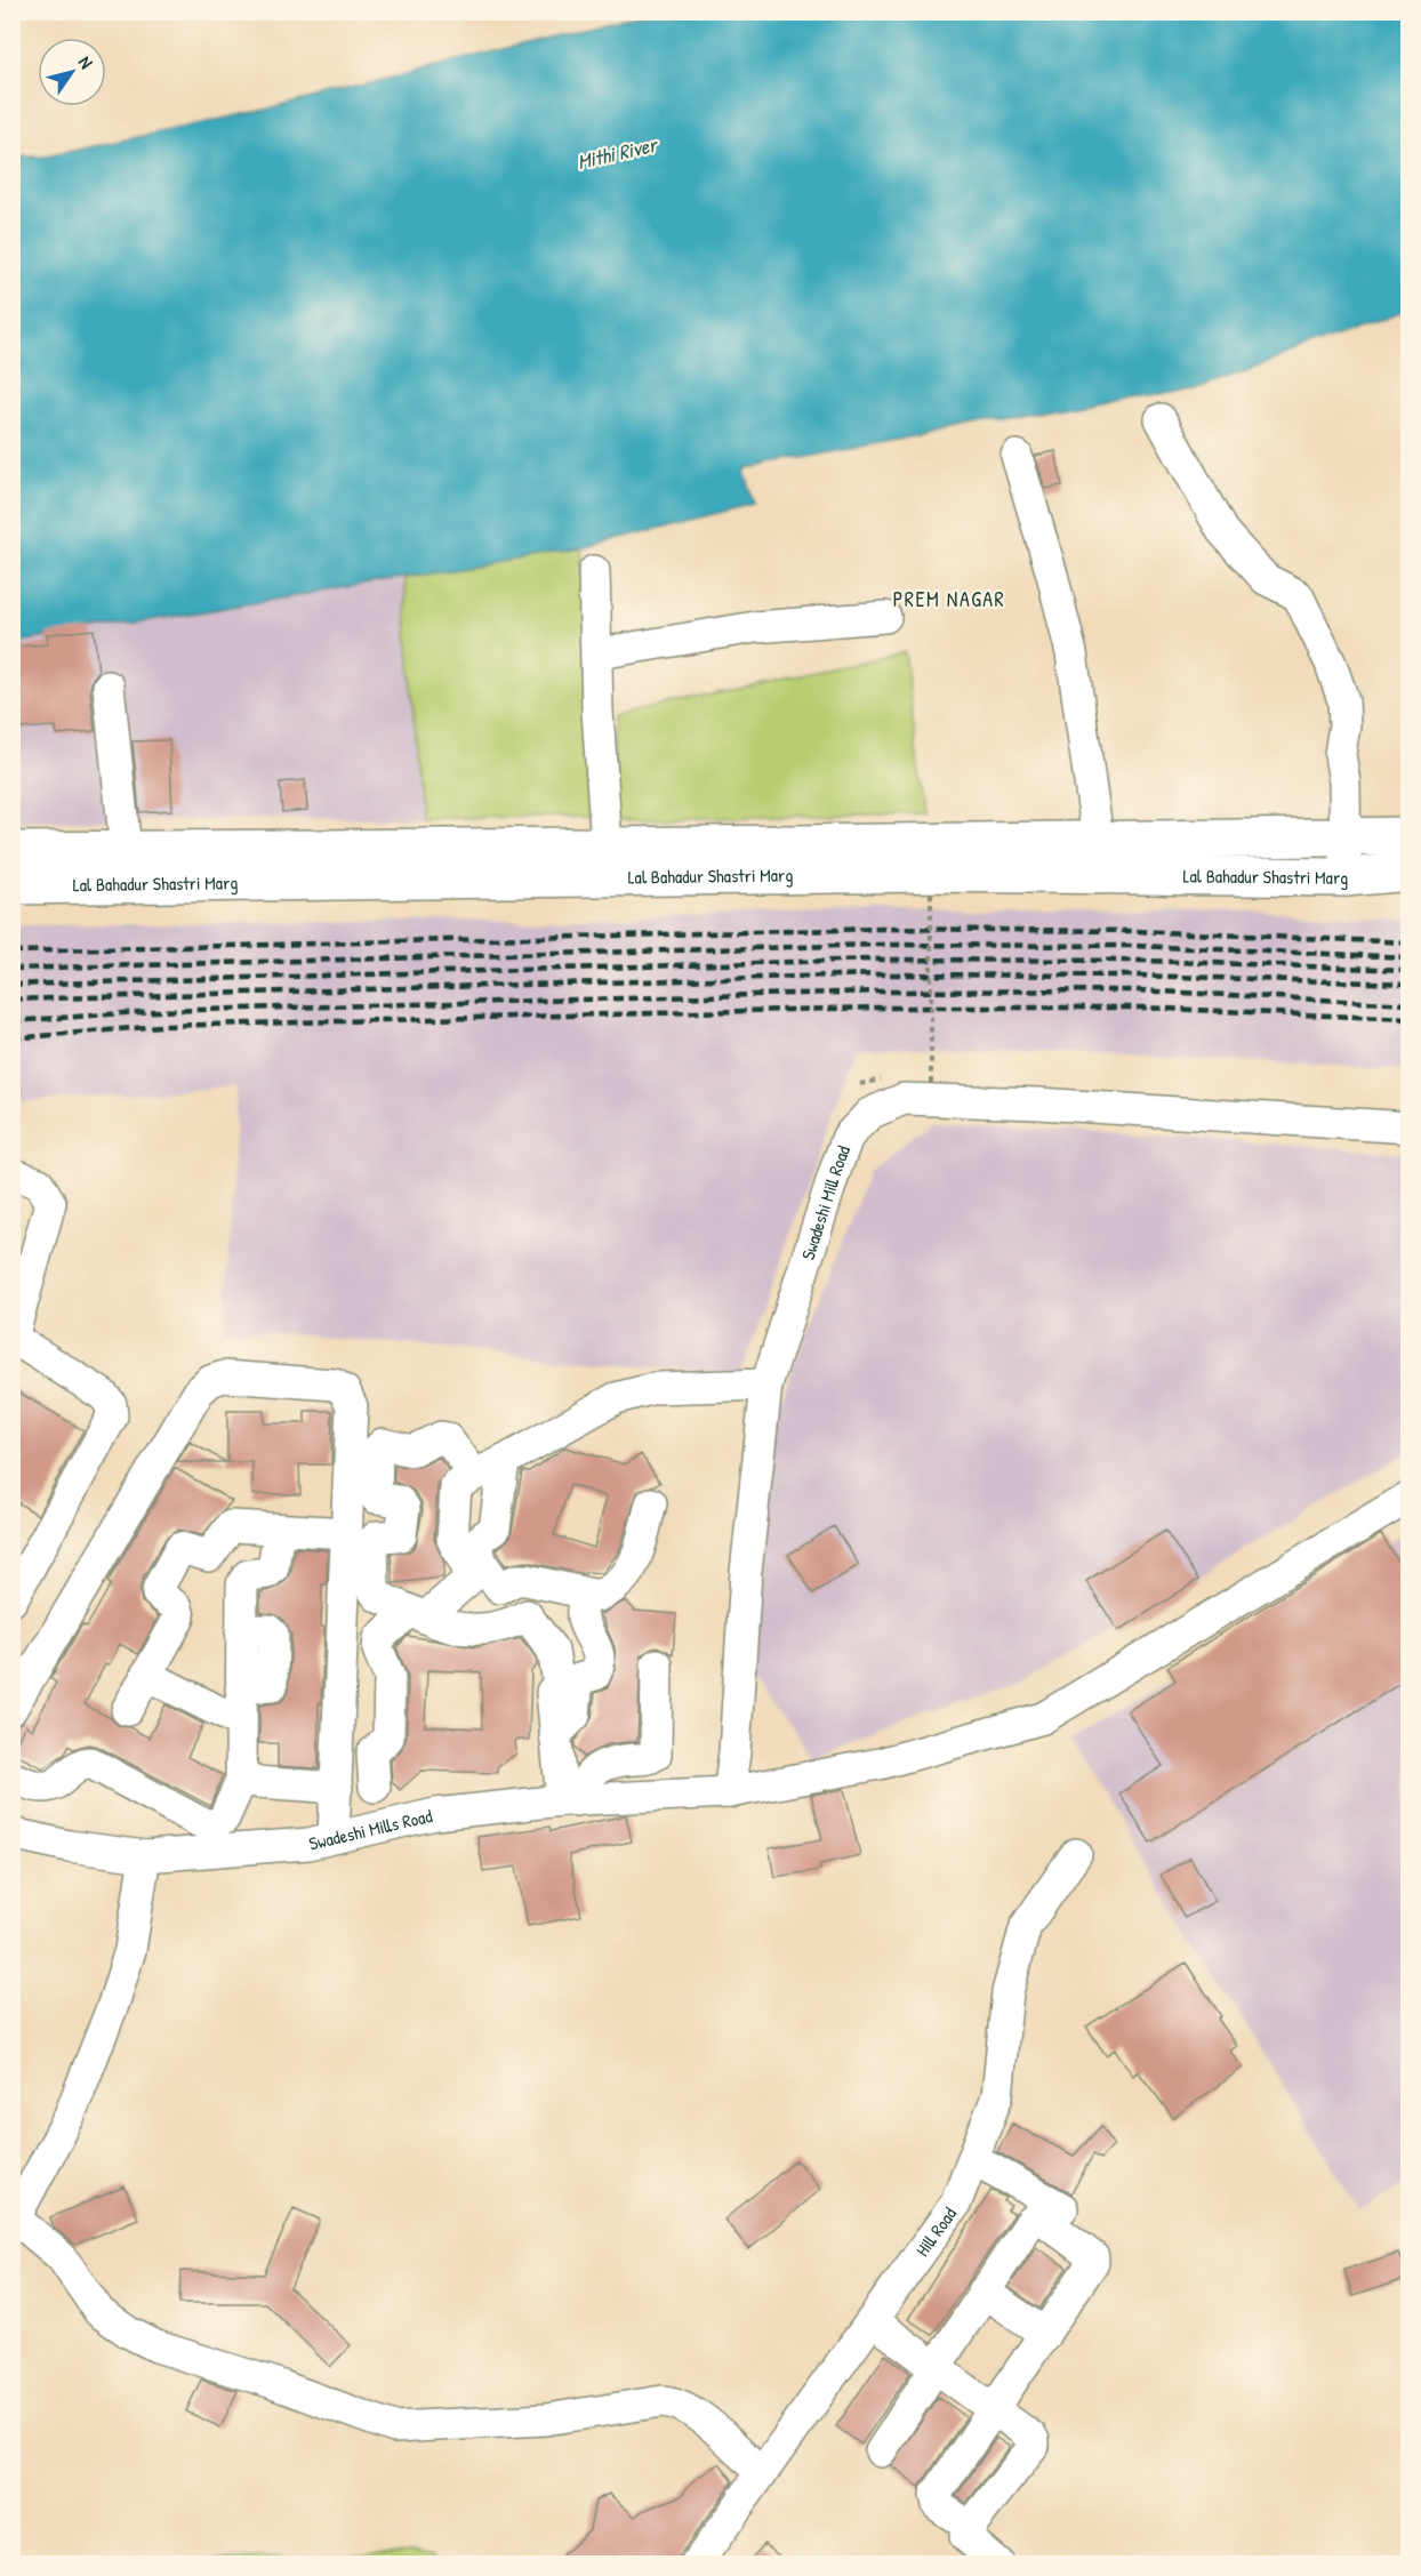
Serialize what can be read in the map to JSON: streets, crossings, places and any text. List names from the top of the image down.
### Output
{
  "streets": {
    "main road": ["Lal Bahadur Shastri Marg"],
    "street": ["Swadeshi Mill Road", "Swadeshi Mills Road", "Hill Road"]
  },
  "crossings": [
    ["Swadeshi Mill Road", "Swadeshi Mills Road"]
  ],
  "districts": ["PREM NAGAR"],
  "water": ["Mithi River"],
  "north": "top right"
}
